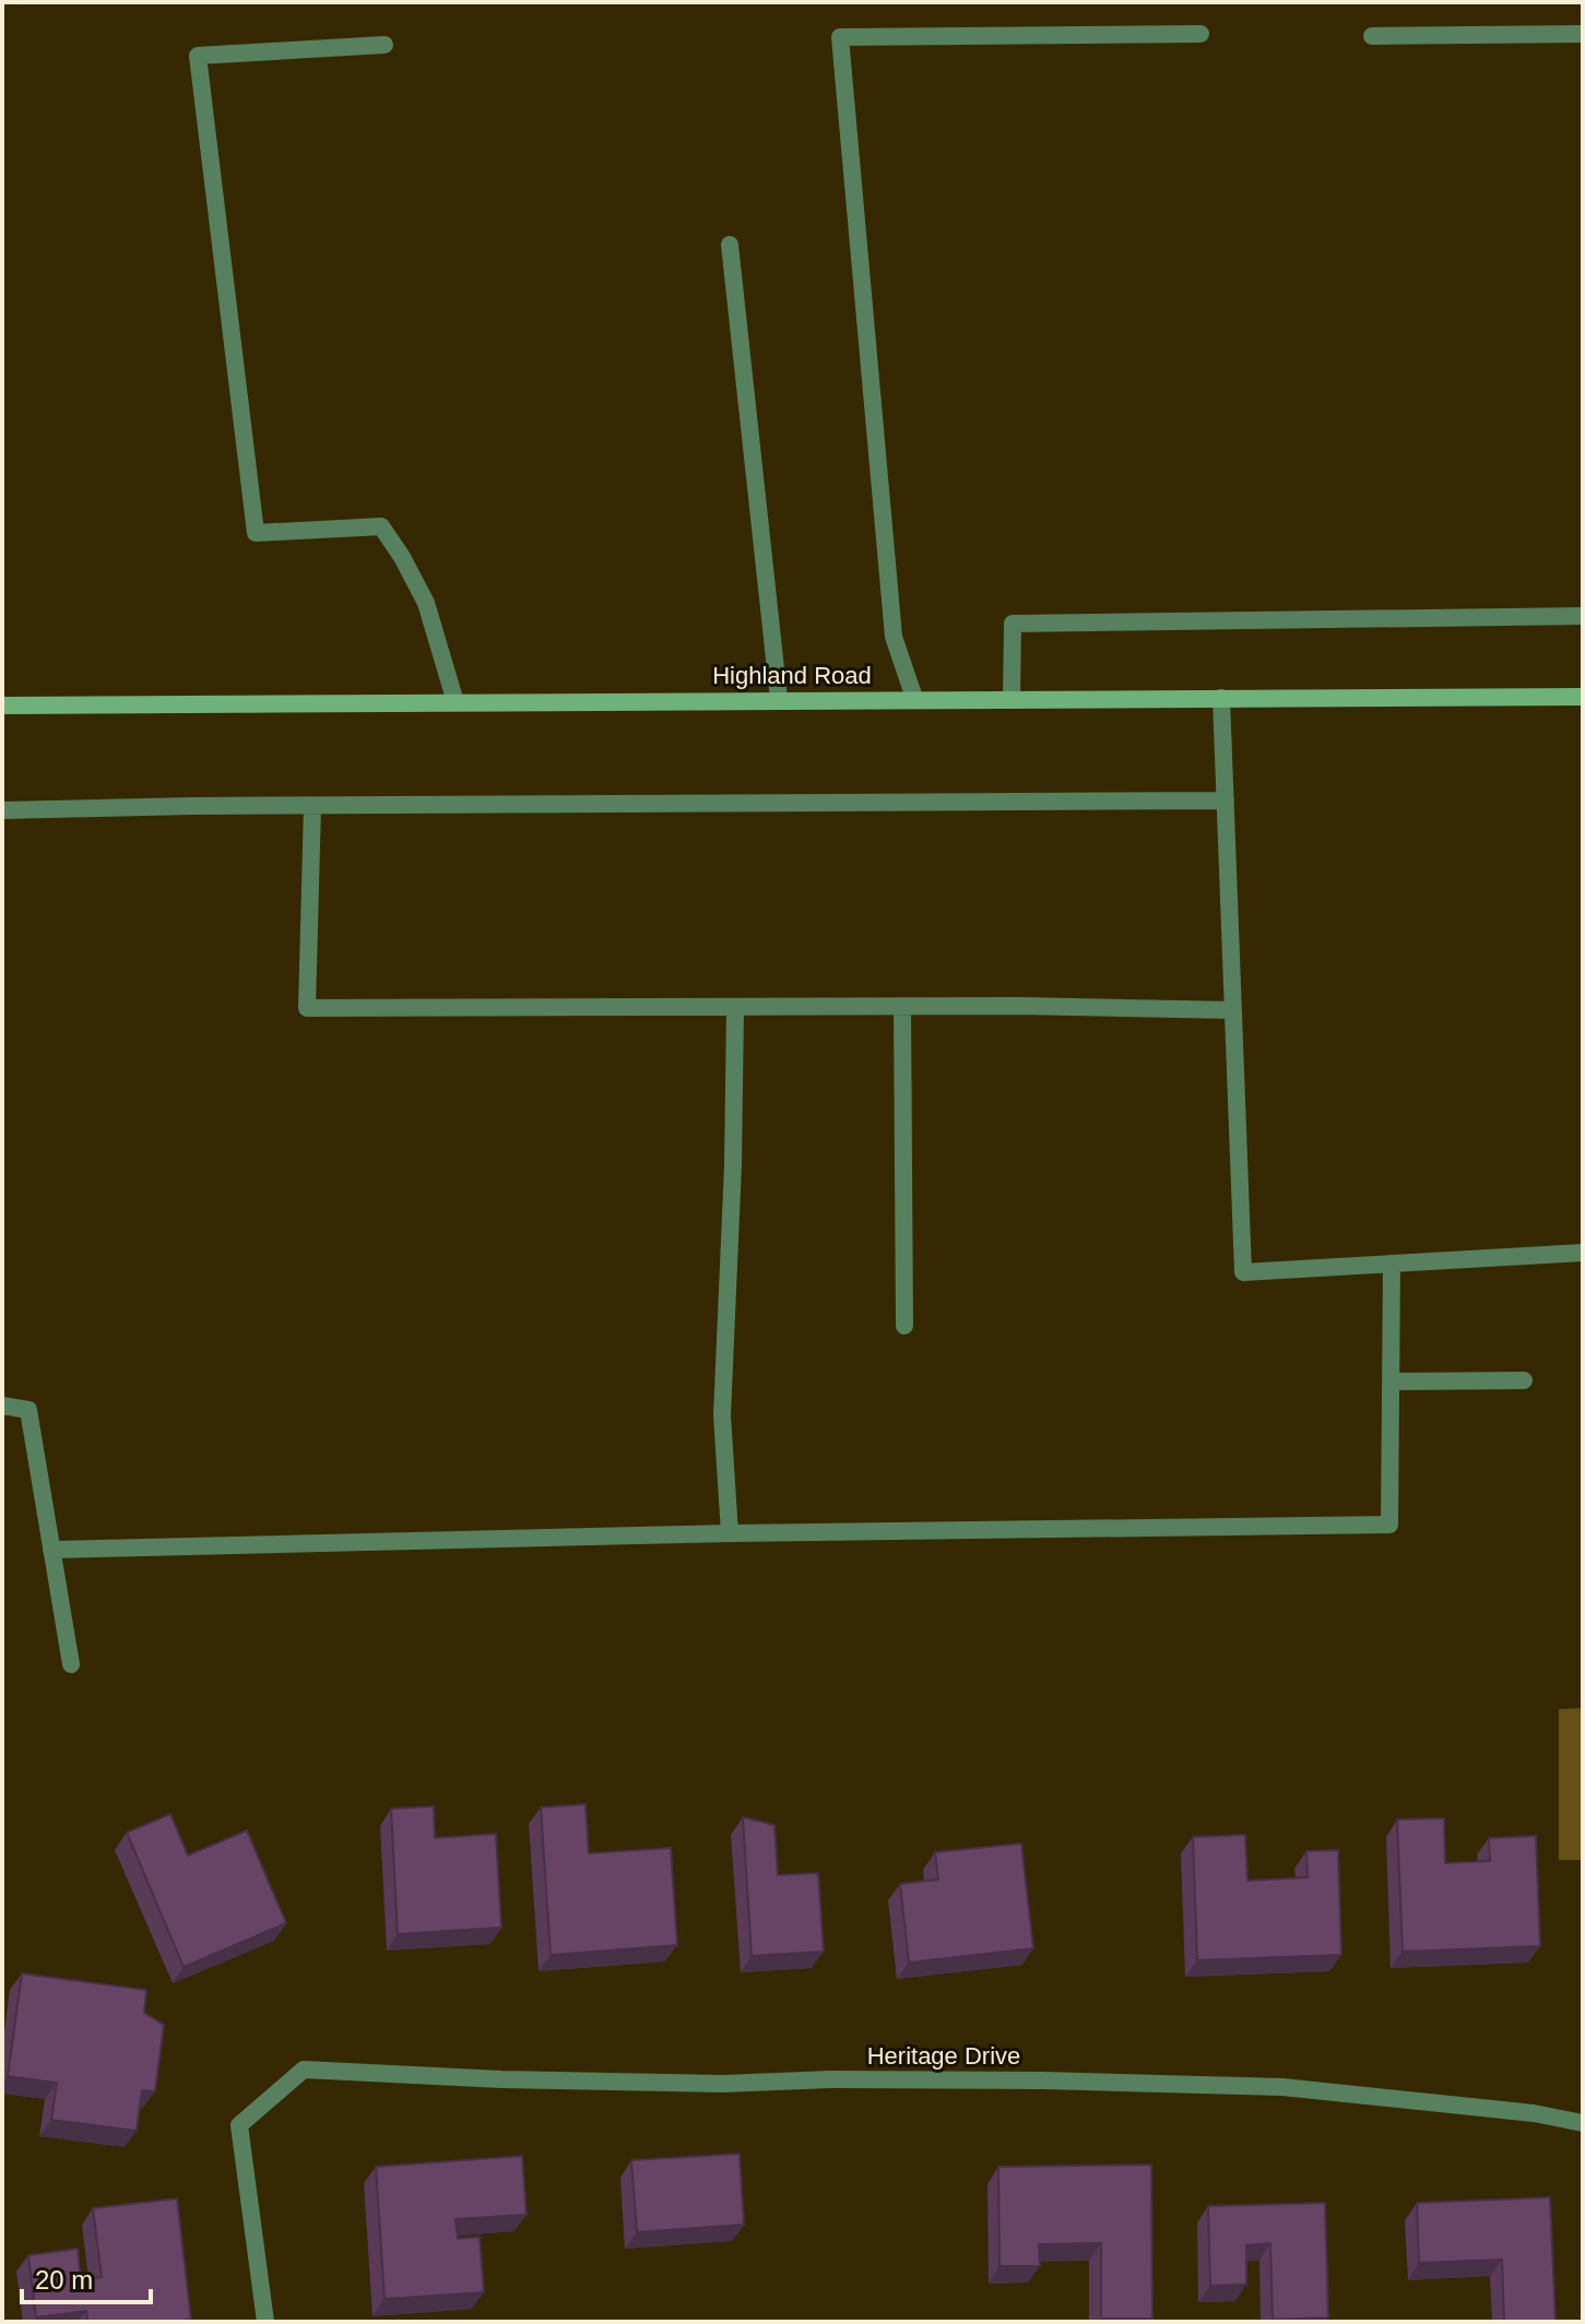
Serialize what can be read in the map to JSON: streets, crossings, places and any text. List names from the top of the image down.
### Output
{
  "streets": {
    "street": ["Highland Road", "Heritage Drive"]
  },
  "scale_bar": "20 m"
}
